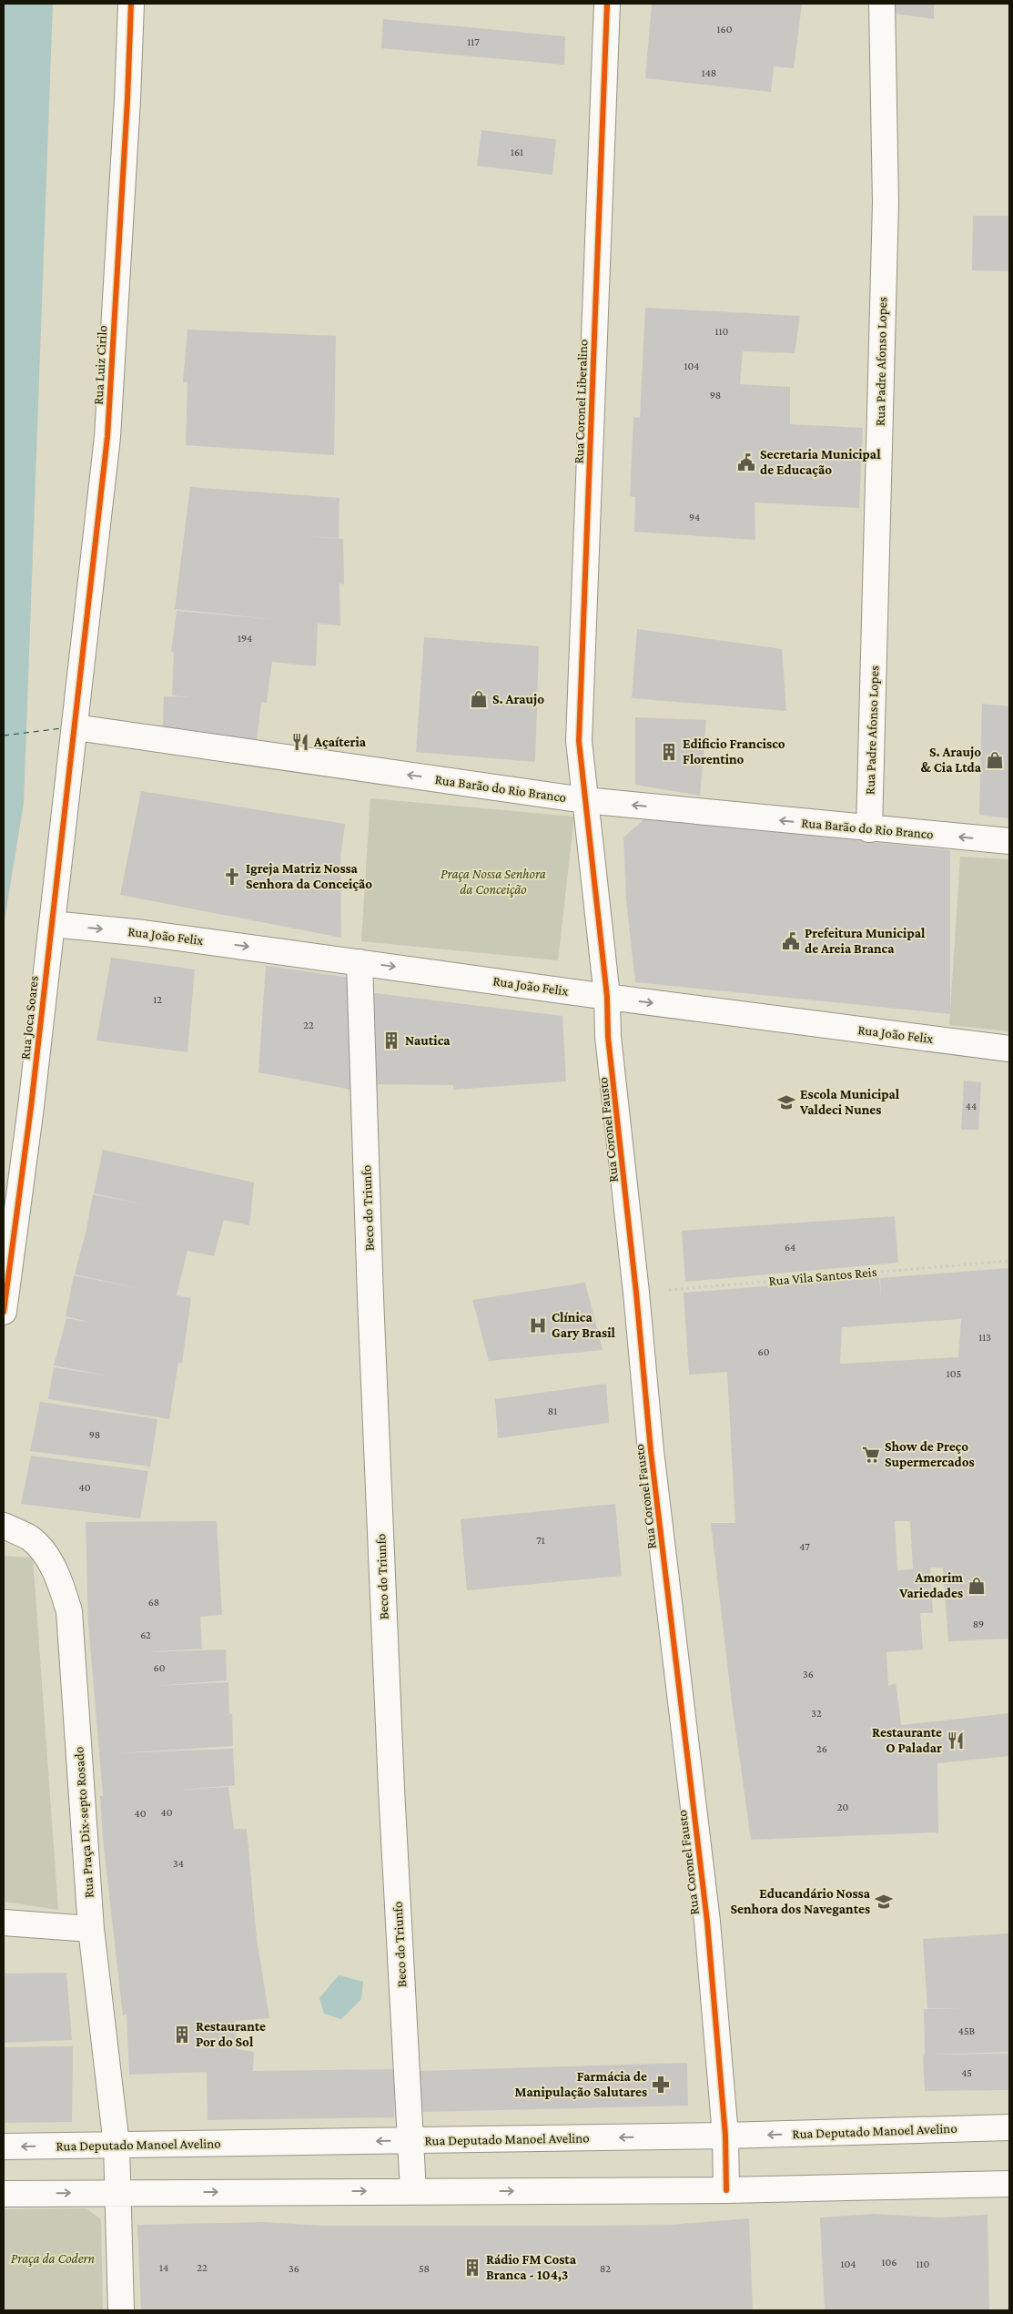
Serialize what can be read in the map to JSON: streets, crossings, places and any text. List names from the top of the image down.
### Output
{
  "streets": {
    "street": [
      "Rua Padre Afonso Lopes",
      "Rua Luiz Cirilo",
      "Rua Coronel Liberalino",
      "Rua Barão do Rio Branco",
      "Rua João Felix",
      "Rua Joca Soares",
      "Rua Coronel Fausto",
      "Beco do Triunfo",
      "Rua Praça Dix-septo Rosado",
      "Rua Deputado Manoel Avelino"
    ],
    "path": ["Rua Vila Santos Reis"]
  },
  "crossings": [
    ["Rua Padre Afonso Lopes", "Rua Barão do Rio Branco"],
    ["Rua Luiz Cirilo", "Rua Barão do Rio Branco"],
    ["Rua Luiz Cirilo", "Rua Joca Soares"],
    ["Rua Coronel Liberalino", "Rua Barão do Rio Branco"],
    ["Rua Coronel Liberalino", "Rua Coronel Fausto"],
    ["Rua Barão do Rio Branco", "Rua Joca Soares"],
    ["Rua Barão do Rio Branco", "Rua Coronel Fausto"],
    ["Rua João Felix", "Rua Joca Soares"],
    ["Rua João Felix", "Rua Coronel Fausto"],
    ["Rua João Felix", "Beco do Triunfo"],
    ["Rua Coronel Fausto", "Rua Vila Santos Reis"],
    ["Rua Coronel Fausto", "Rua Deputado Manoel Avelino"],
    ["Beco do Triunfo", "Rua Deputado Manoel Avelino"],
    ["Rua Praça Dix-septo Rosado", "Rua Deputado Manoel Avelino"]
  ],
  "one_way": ["Rua Barão do Rio Branco", "Rua João Felix"],
  "parks": ["Praça Nossa Senhora da Conceição", "Praça da Codern"],
  "places": {
    "public building": ["Secretaria Municipal de Educação", "Prefeitura Municipal de Areia Branca"],
    "shop": ["S. Araujo", "S. Araujo & Cia Ltda", "Amorim Variedades"],
    "restaurant": ["Açaíteria", "Restaurante O Paladar"],
    "building": [
      "Edificio Francisco Florentino",
      "Nautica",
      "Restaurante Por do Sol",
      "Rádio FM Costa Branca - 104,3"
    ],
    "church": ["Igreja Matriz Nossa Senhora da Conceição"],
    "school or university": ["Escola Municipal Valdeci Nunes", "Educandário Nossa Senhora dos Navegantes"],
    "hospital": ["Clínica Gary Brasil"],
    "supermarket": ["Show de Preço Supermercados"],
    "pharmacy": ["Farmácia de Manipulação Salutares"]
  },
  "house_numbers": [
    "160",
    "117",
    "148",
    "161",
    "110",
    "104",
    "98",
    "94",
    "194",
    "12",
    "22",
    "44",
    "64",
    "113",
    "60",
    "105",
    "81",
    "98",
    "40",
    "71",
    "47",
    "68",
    "89",
    "62",
    "60",
    "36",
    "32",
    "26",
    "20",
    "40",
    "40",
    "34",
    "45B",
    "45",
    "106",
    "104",
    "110",
    "14",
    "22",
    "36",
    "58",
    "82"
  ]
}
